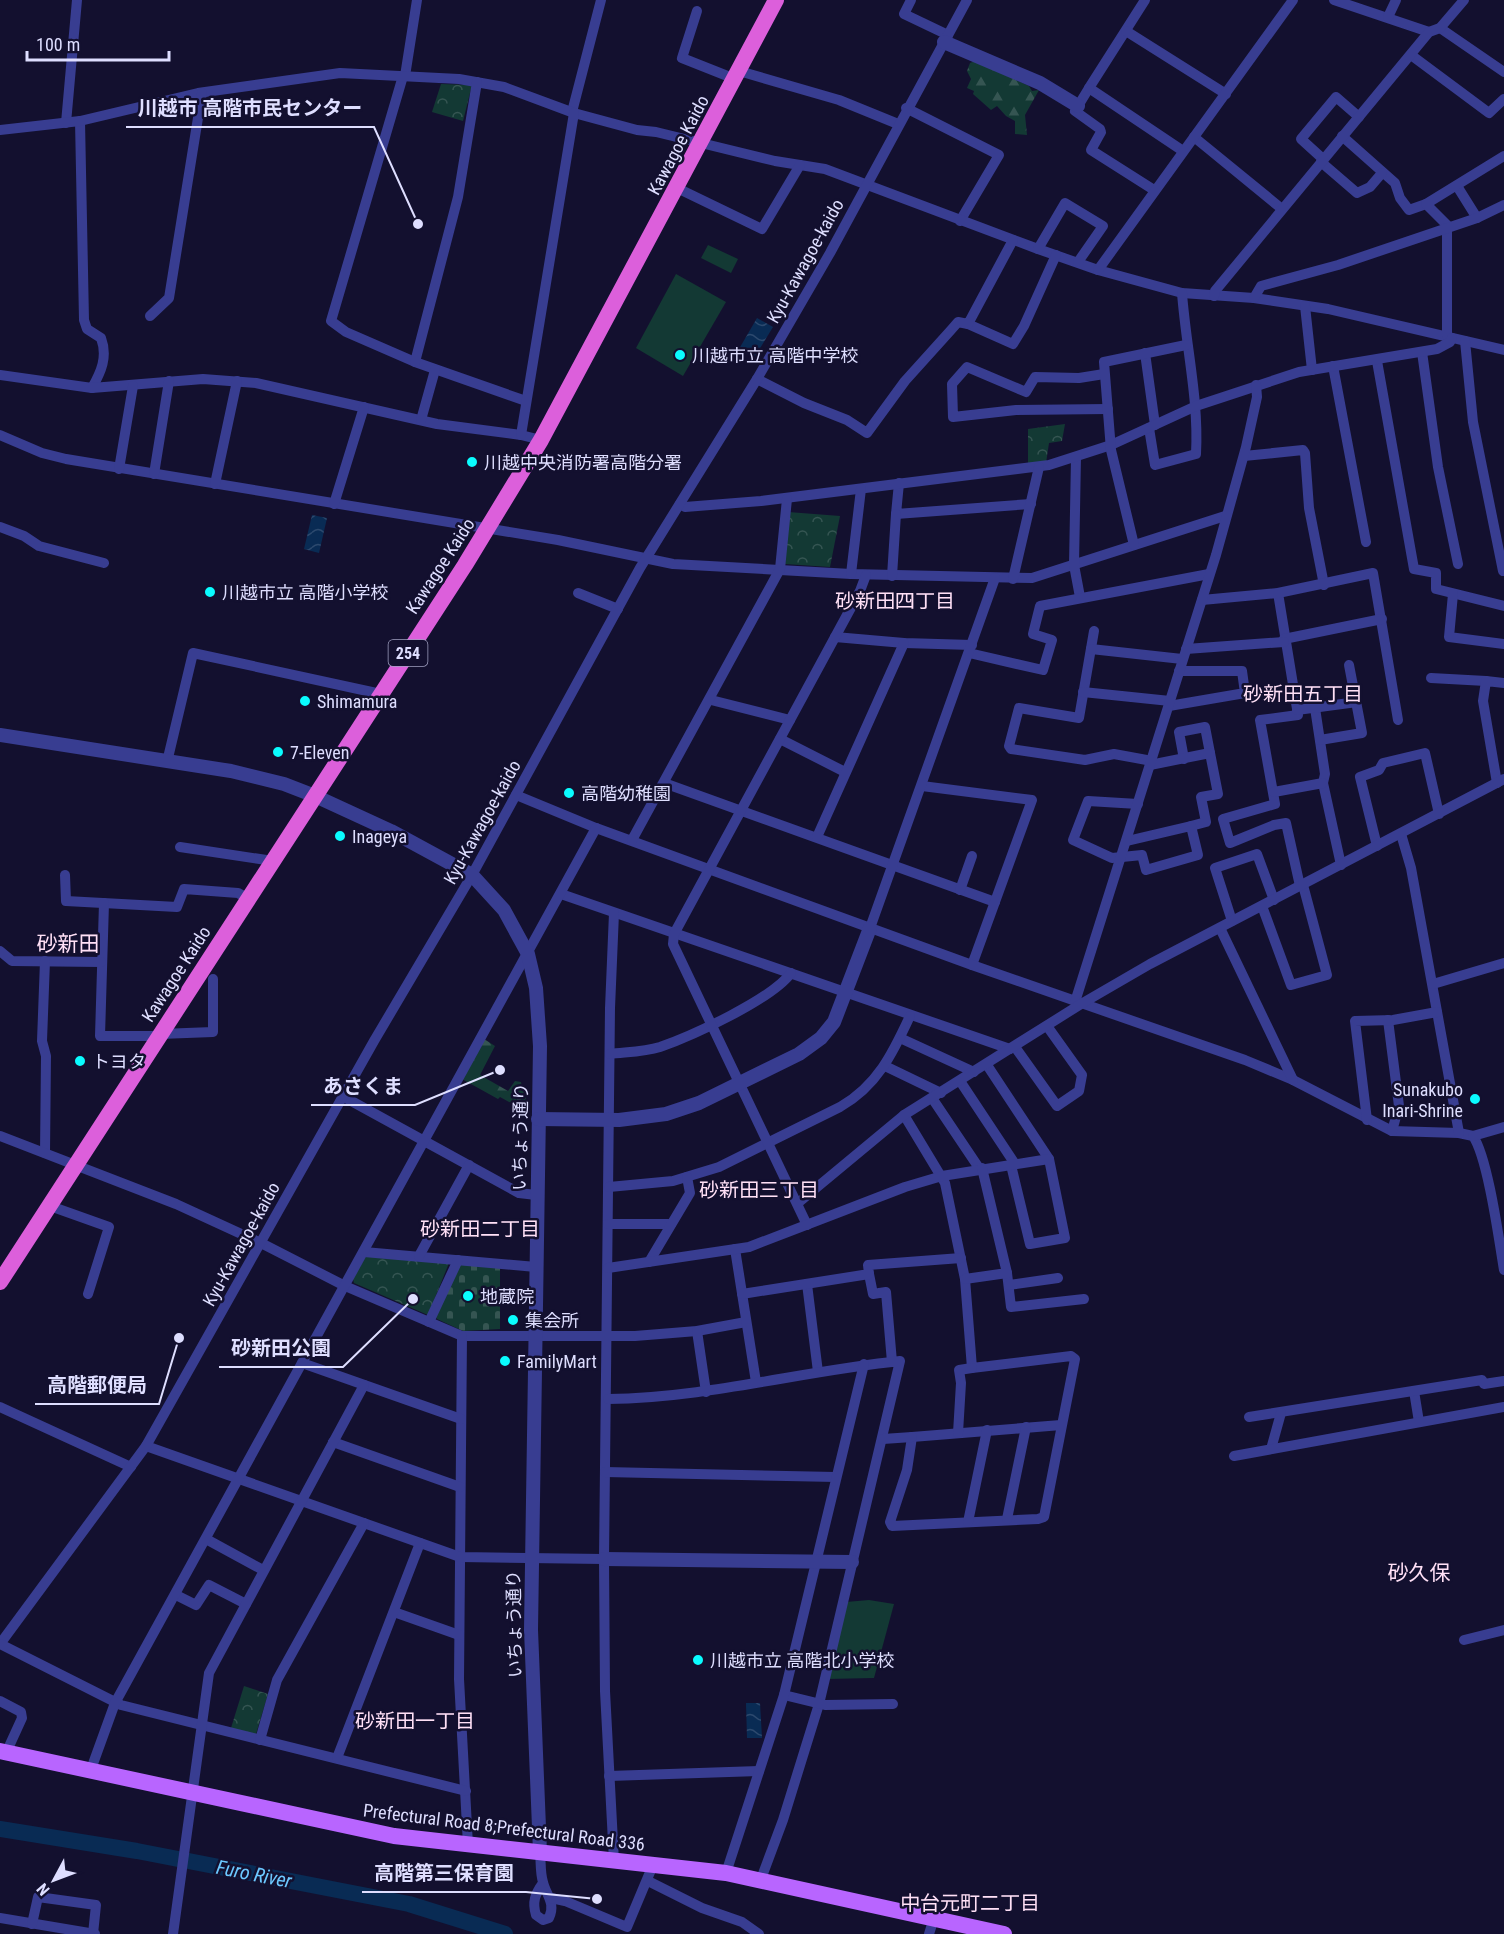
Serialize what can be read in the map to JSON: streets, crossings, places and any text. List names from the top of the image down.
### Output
{
  "streets": {
    "highway": ["Kawagoe Kaido", "254"],
    "main road": ["Prefectural Road 8;Prefectural Road 336"],
    "street": ["Kyu-Kawagoe-kaido", "いちょう通り"]
  },
  "crossings": [
    ["Kawagoe Kaido", "いちょう通り"],
    ["Kyu-Kawagoe-kaido", "いちょう通り"],
    ["いちょう通り", "Prefectural Road 8;Prefectural Road 336"]
  ],
  "districts": [
    "砂新田四丁目",
    "砂新田五丁目",
    "砂新田",
    "砂新田三丁目",
    "砂新田二丁目",
    "砂久保",
    "砂新田一丁目",
    "中台元町二丁目"
  ],
  "water": ["Furo River"],
  "places": [
    "川越市 高階市民センター",
    "川越市立 高階中学校",
    "川越中央消防署高階分署",
    "川越市立 高階小学校",
    "Shimamura",
    "7-Eleven",
    "高階幼稚園",
    "Inageya",
    "トヨタ",
    "あさくま",
    "Sunakubo Inari-Shrine",
    "地蔵院",
    "砂新田公園",
    "集会所",
    "高階郵便局",
    "FamilyMart",
    "川越市立 高階北小学校",
    "高階第三保育園"
  ],
  "scale_bar": "100 m",
  "north": "bottom left"
}
